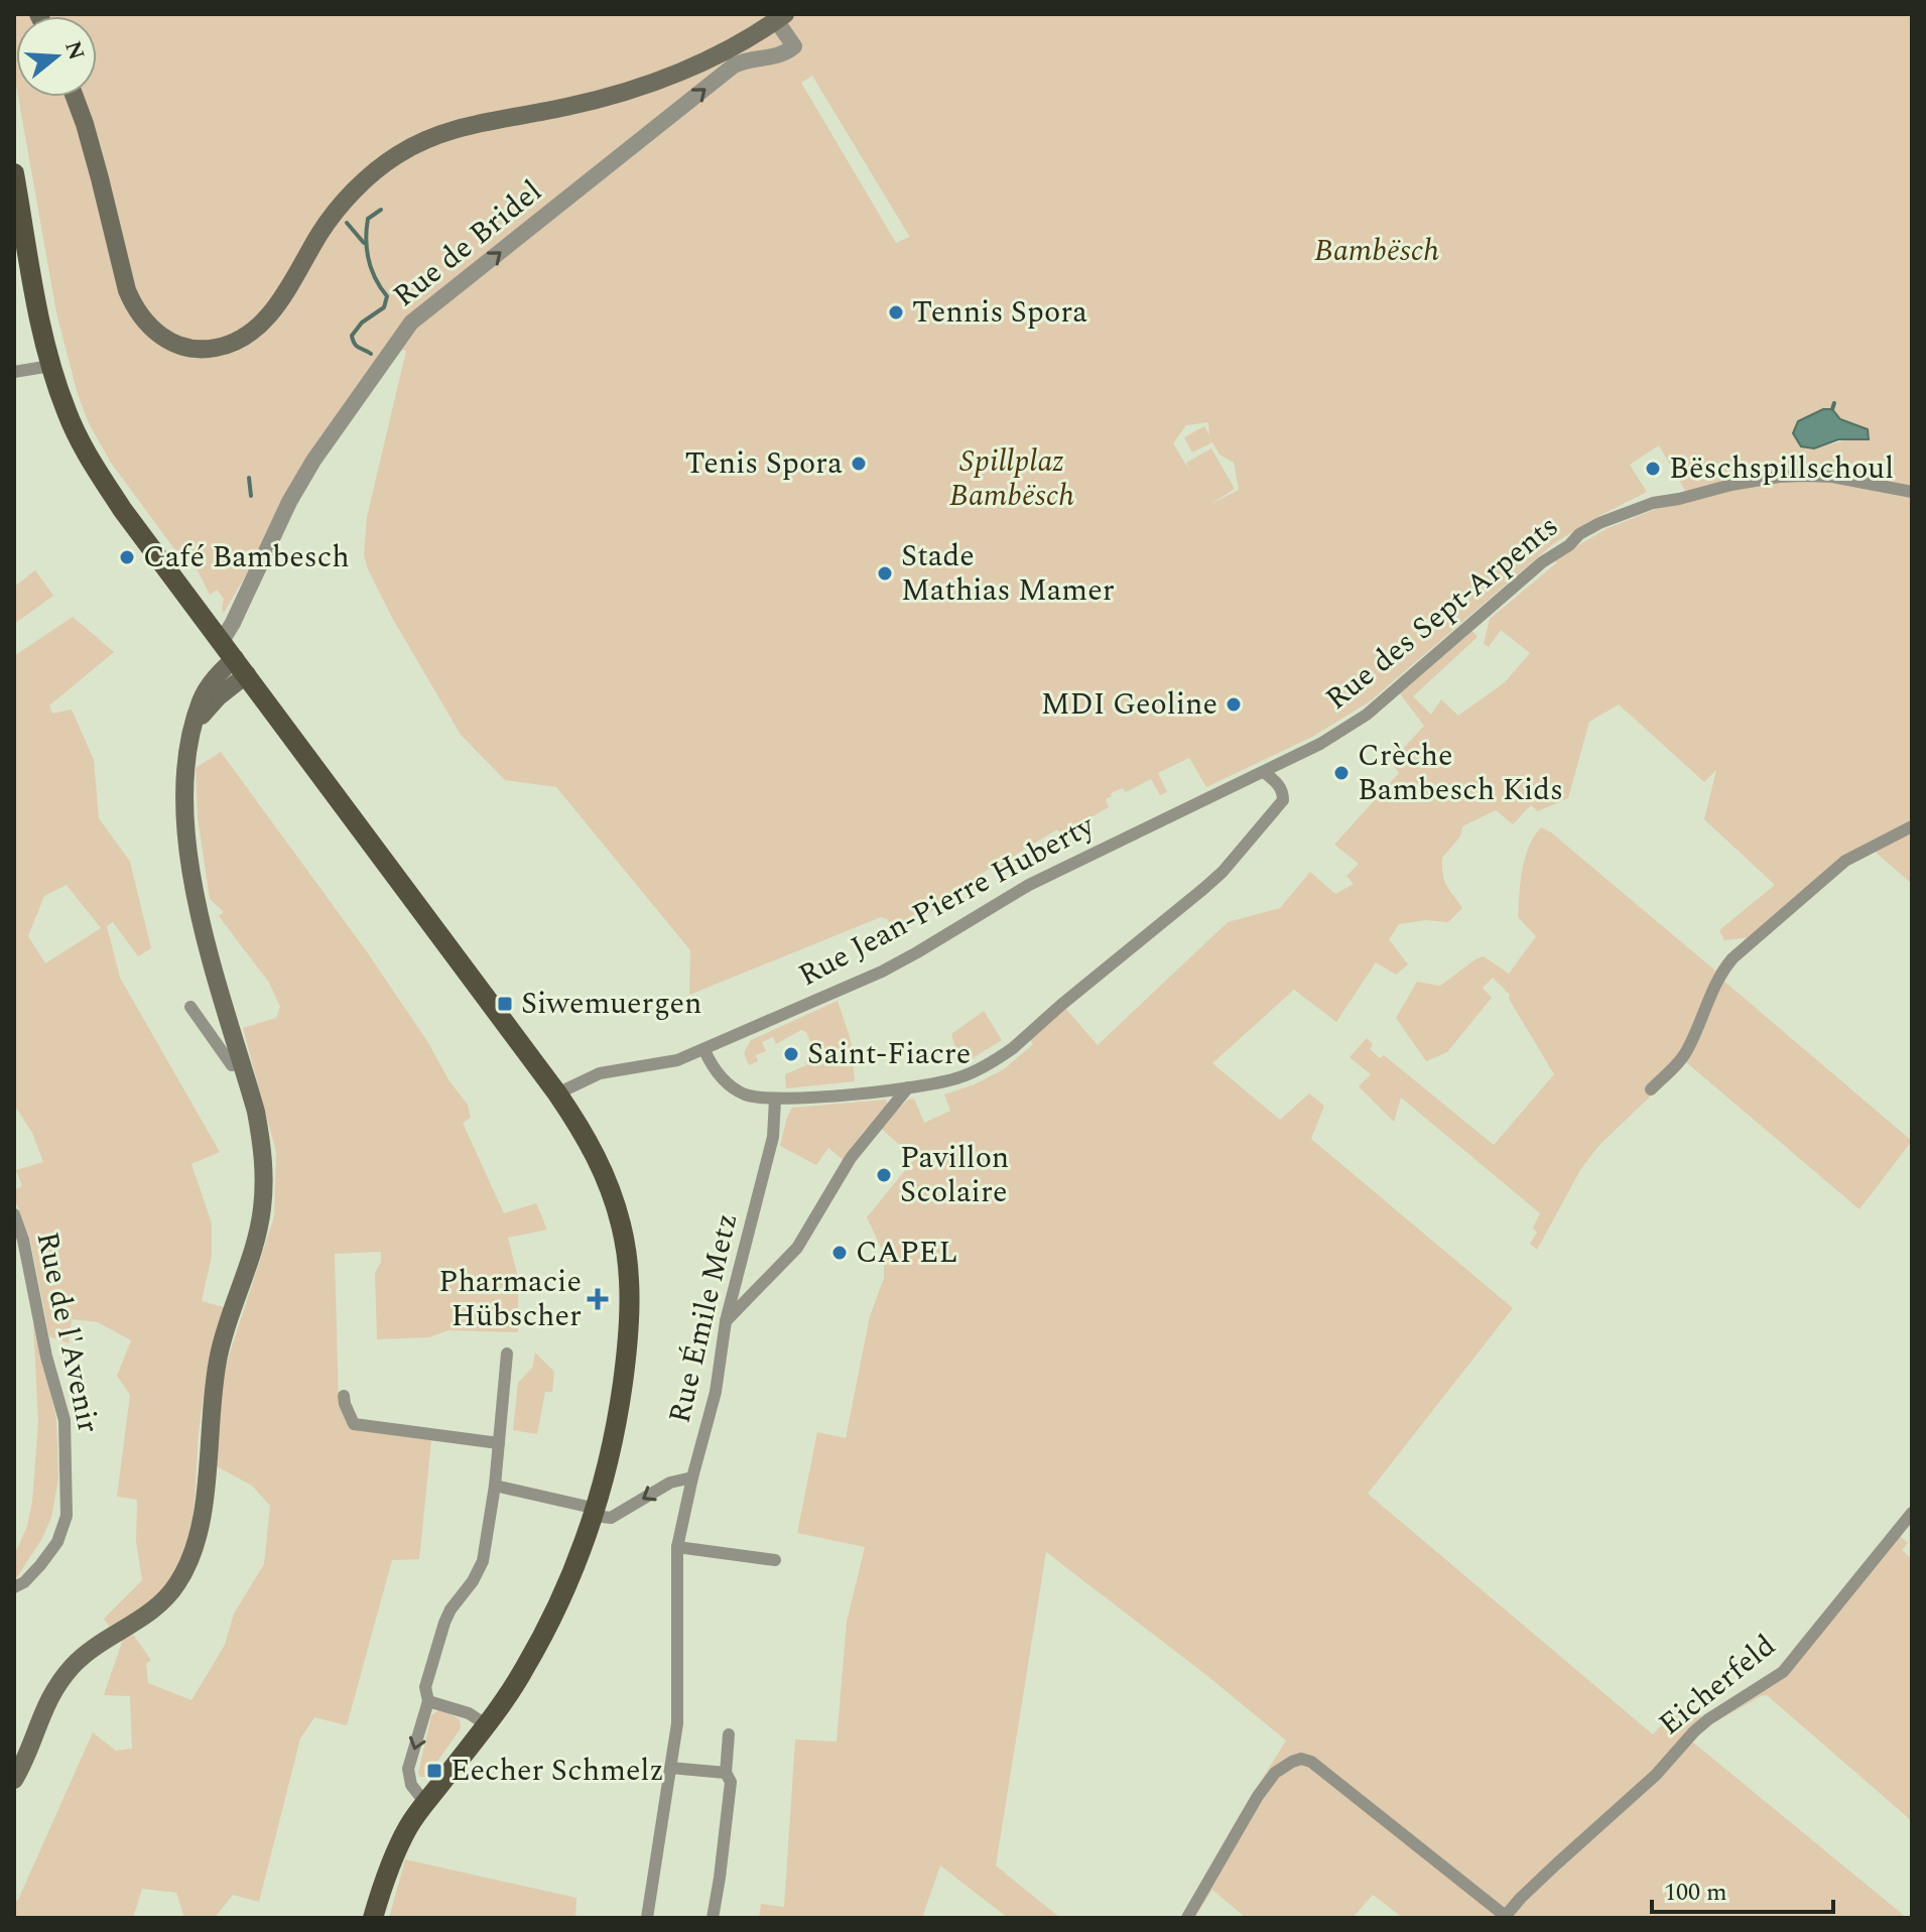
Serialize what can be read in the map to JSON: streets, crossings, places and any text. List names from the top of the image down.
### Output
{
  "streets": {
    "street": [
      "Rue de Bridel",
      "Rue des Sept-Arpents",
      "Rue Jean-Pierre Huberty",
      "Rue Émile Metz",
      "Rue de l'Avenir",
      "Eicherfeld"
    ]
  },
  "crossings": [
    ["Rue des Sept-Arpents", "Rue Jean-Pierre Huberty"]
  ],
  "one_way": ["Rue de Bridel"],
  "parks": ["Bambësch", "Spillplaz Bambësch"],
  "places": {
    "other": [
      "Tennis Spora",
      "Tenis Spora",
      "Bëschspillschoul",
      "Café Bambesch",
      "Stade Mathias Mamer",
      "MDI Geoline",
      "Crèche Bambesch Kids",
      "Saint-Fiacre",
      "Pavillon Scolaire",
      "CAPEL"
    ],
    "transit": ["Siwemuergen", "Eecher Schmelz"],
    "health": ["Pharmacie Hübscher"]
  },
  "scale_bar": "100 m",
  "north": "right"
}
